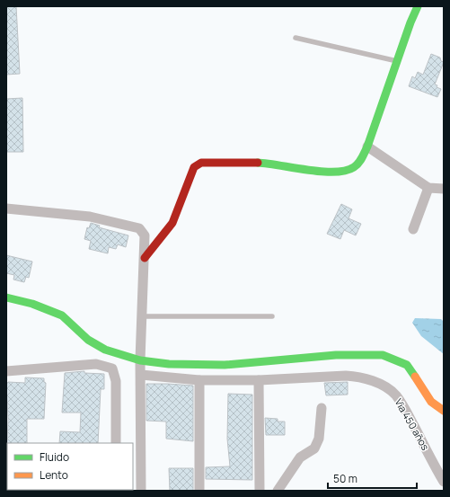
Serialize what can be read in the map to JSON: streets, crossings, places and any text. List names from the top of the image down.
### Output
{
  "streets": {
    "street": ["Via 450 años"]
  },
  "legend": ["Fluido", "Lento"],
  "scale_bar": "50 m"
}
